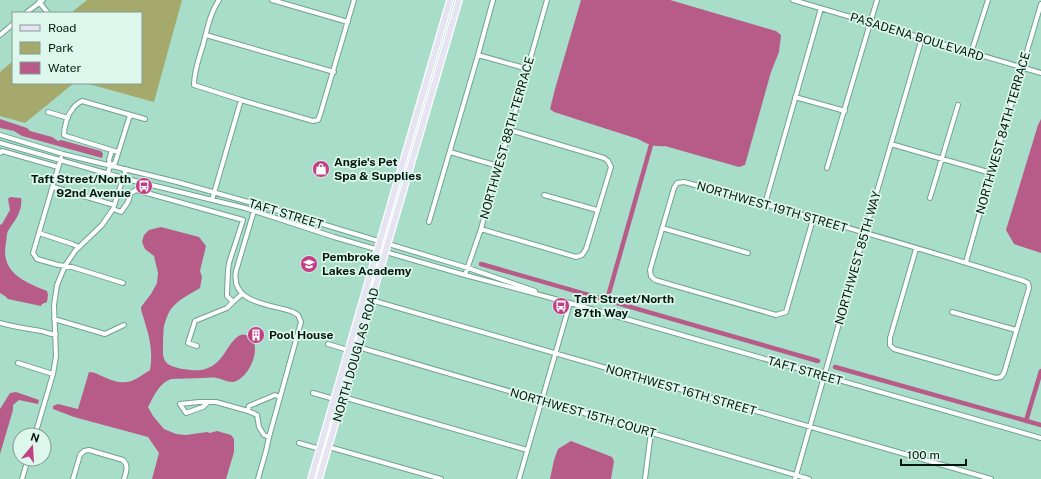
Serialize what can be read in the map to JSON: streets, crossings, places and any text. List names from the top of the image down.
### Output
{
  "streets": {
    "main road": ["NORTH DOUGLAS ROAD"],
    "street": [
      "PASADENA BOULEVARD",
      "NORTHWEST 84TH TERRACE",
      "NORTHWEST 88TH TERRACE",
      "NORTHWEST 19TH STREET",
      "TAFT STREET",
      "NORTHWEST 85TH WAY",
      "NORTHWEST 16TH STREET",
      "NORTHWEST 15TH COURT"
    ]
  },
  "crossings": [
    ["PASADENA BOULEVARD", "NORTHWEST 84TH TERRACE"],
    ["PASADENA BOULEVARD", "NORTHWEST 85TH WAY"],
    ["NORTHWEST 84TH TERRACE", "NORTHWEST 19TH STREET"],
    ["NORTHWEST 88TH TERRACE", "TAFT STREET"],
    ["NORTHWEST 19TH STREET", "NORTHWEST 85TH WAY"],
    ["TAFT STREET", "NORTHWEST 85TH WAY"],
    ["TAFT STREET", "NORTH DOUGLAS ROAD"],
    ["NORTHWEST 85TH WAY", "NORTHWEST 16TH STREET"],
    ["NORTHWEST 85TH WAY", "NORTHWEST 15TH COURT"],
    ["NORTH DOUGLAS ROAD", "NORTHWEST 16TH STREET"],
    ["NORTH DOUGLAS ROAD", "NORTHWEST 15TH COURT"]
  ],
  "places": {
    "shop": ["Angie's Pet Spa & Supplies"],
    "bus stop": ["Taft Street/North 92nd Avenue", "Taft Street/North 87th Way"],
    "school or university": ["Pembroke Lakes Academy"],
    "building": ["Pool House"]
  },
  "legend": ["Road", "Park", "Water"],
  "scale_bar": "100 m",
  "north": "top"
}
